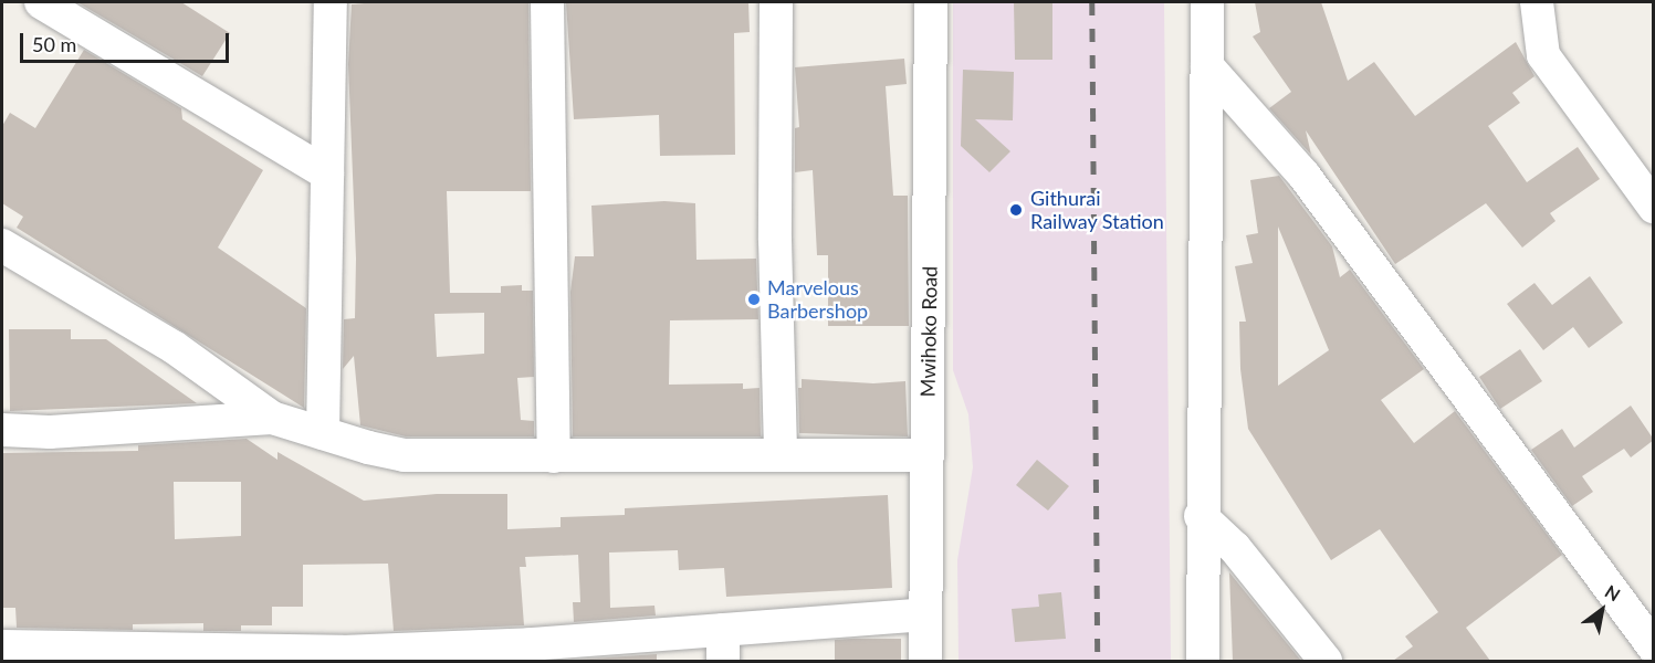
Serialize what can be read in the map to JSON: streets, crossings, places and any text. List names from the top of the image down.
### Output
{
  "streets": {
    "street": ["Mwihoko Road"]
  },
  "places": ["Githurai Railway Station", "Marvelous Barbershop"],
  "scale_bar": "50 m",
  "north": "top right"
}
